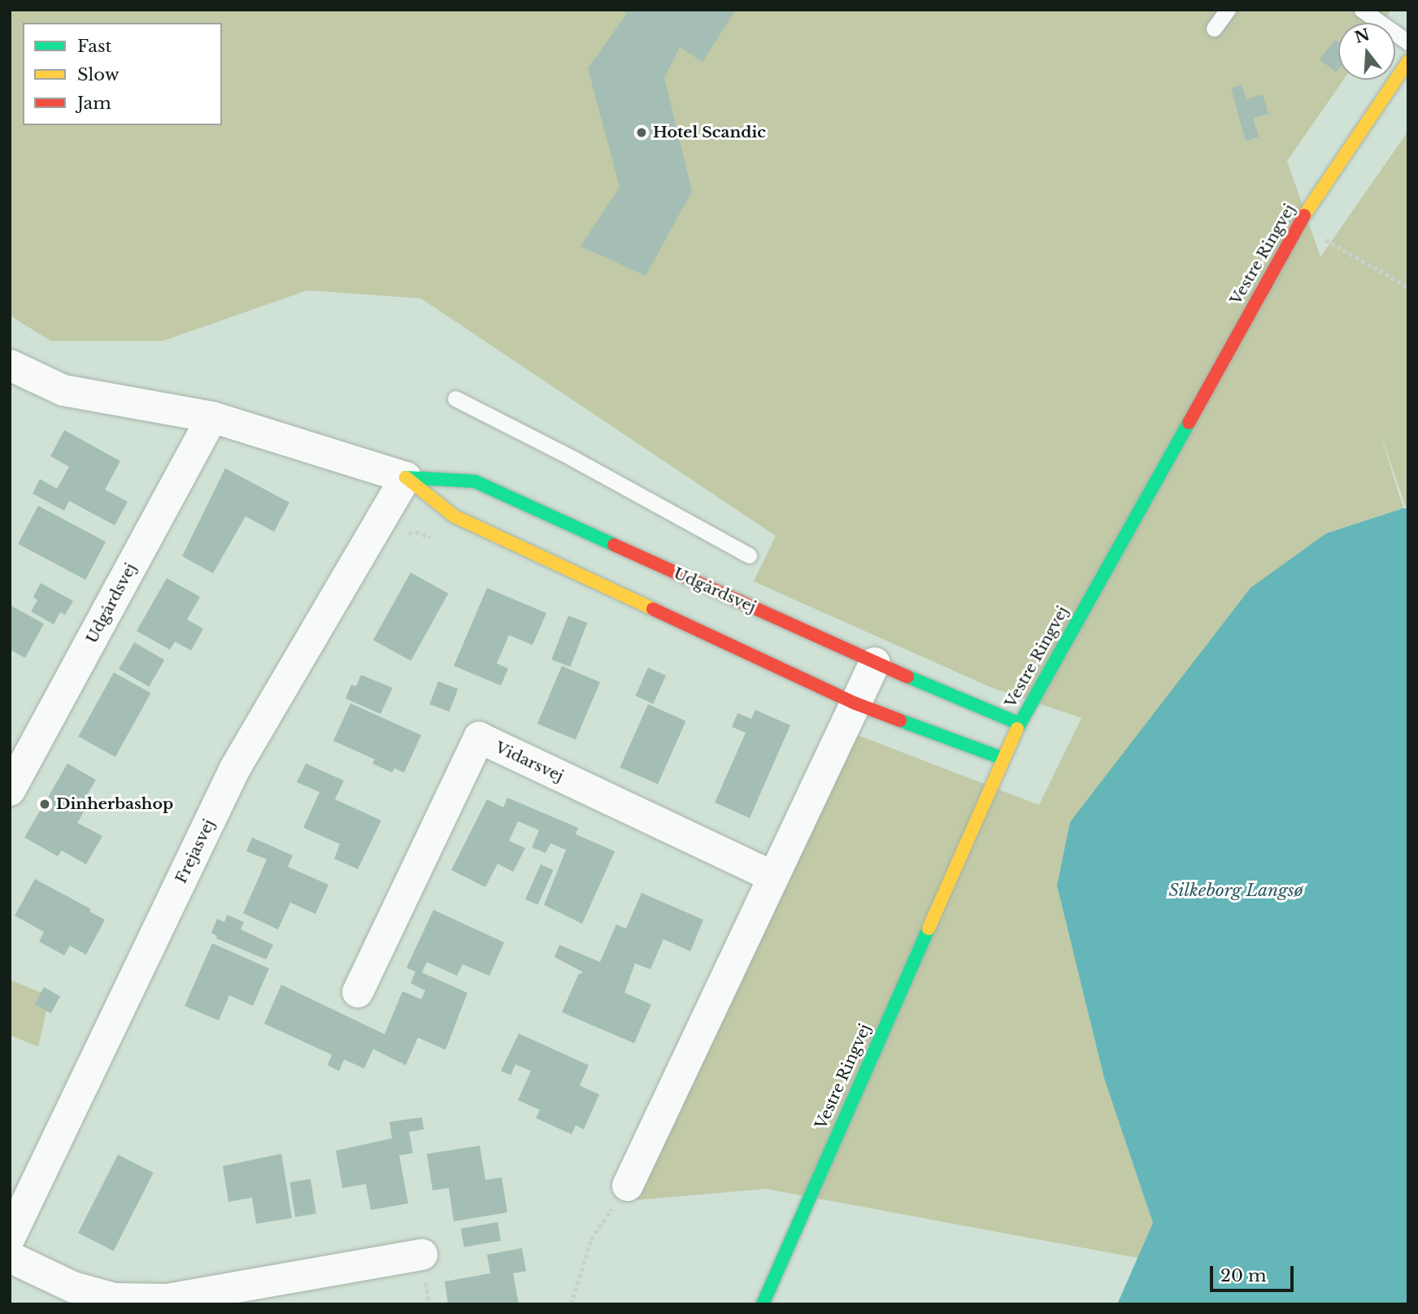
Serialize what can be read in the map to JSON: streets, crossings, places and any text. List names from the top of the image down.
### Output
{
  "streets": {
    "main road": ["Vestre Ringvej", "Udgårdsvej"],
    "street": ["Vidarsvej", "Frejasvej"]
  },
  "crossings": [
    ["Vestre Ringvej", "Udgårdsvej"],
    ["Udgårdsvej", "Frejasvej"]
  ],
  "water": ["Silkeborg Langsø"],
  "places": ["Hotel Scandic", "Dinherbashop"],
  "legend": ["Fast", "Slow", "Jam"],
  "scale_bar": "20 m",
  "north": "top"
}
